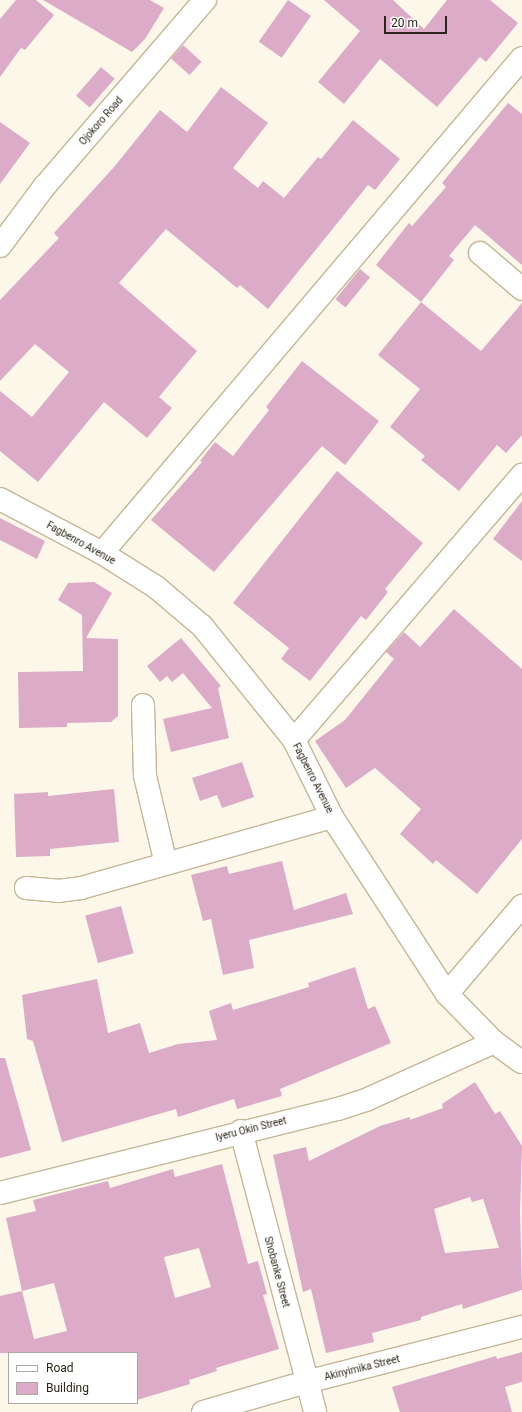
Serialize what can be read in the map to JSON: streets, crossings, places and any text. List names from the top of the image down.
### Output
{
  "streets": {
    "street": [
      "Ojokoro Road",
      "Fagbenro Avenue",
      "Iyeru Okin Street",
      "Shobanke Street",
      "Akinyimika Street"
    ]
  },
  "crossings": [
    ["Fagbenro Avenue", "Iyeru Okin Street"],
    ["Iyeru Okin Street", "Shobanke Street"],
    ["Shobanke Street", "Akinyimika Street"]
  ],
  "legend": ["Road", "Building"],
  "scale_bar": "20 m"
}
